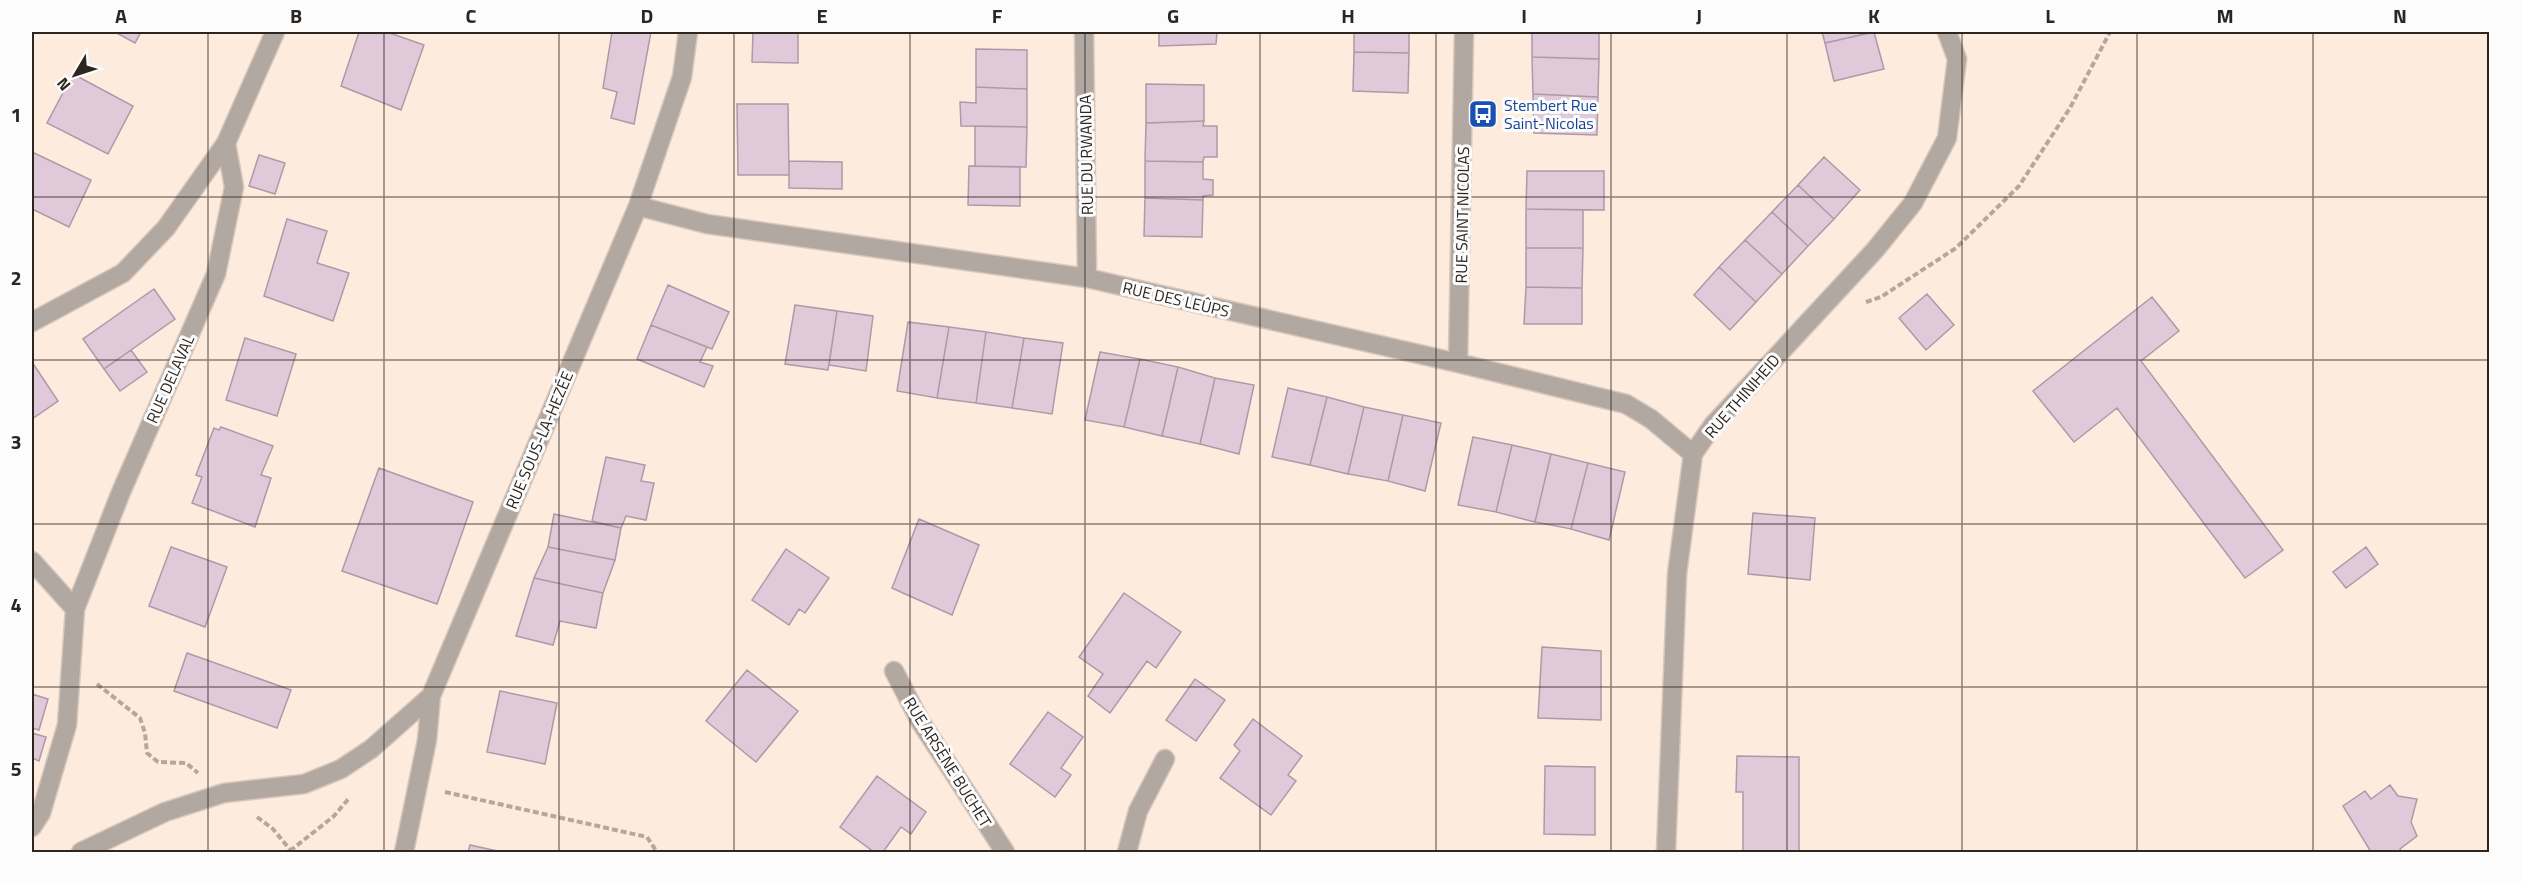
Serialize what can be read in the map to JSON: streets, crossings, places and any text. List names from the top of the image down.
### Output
{
  "streets": {
    "street": [
      "RUE DU RWANDA",
      "RUE SAINT NICOLAS",
      "RUE DES LEÛPS",
      "RUE DELAVAL",
      "RUE THINIHEID",
      "RUE SOUS-LA-HEZÉE",
      "RUE ARSÈNE BUCHET"
    ]
  },
  "crossings": [
    ["RUE DU RWANDA", "RUE DES LEÛPS"],
    ["RUE SAINT NICOLAS", "RUE DES LEÛPS"],
    ["RUE DES LEÛPS", "RUE THINIHEID"],
    ["RUE DES LEÛPS", "RUE SOUS-LA-HEZÉE"]
  ],
  "places": {
    "bus stop": ["Stembert Rue Saint-Nicolas"]
  },
  "north": "bottom left",
  "grid": {
    "columns": [
      "A",
      "B",
      "C",
      "D",
      "E",
      "F",
      "G",
      "H",
      "I",
      "J",
      "K",
      "L",
      "M",
      "N"
    ],
    "rows": [
      "1",
      "2",
      "3",
      "4",
      "5"
    ]
  }
}
